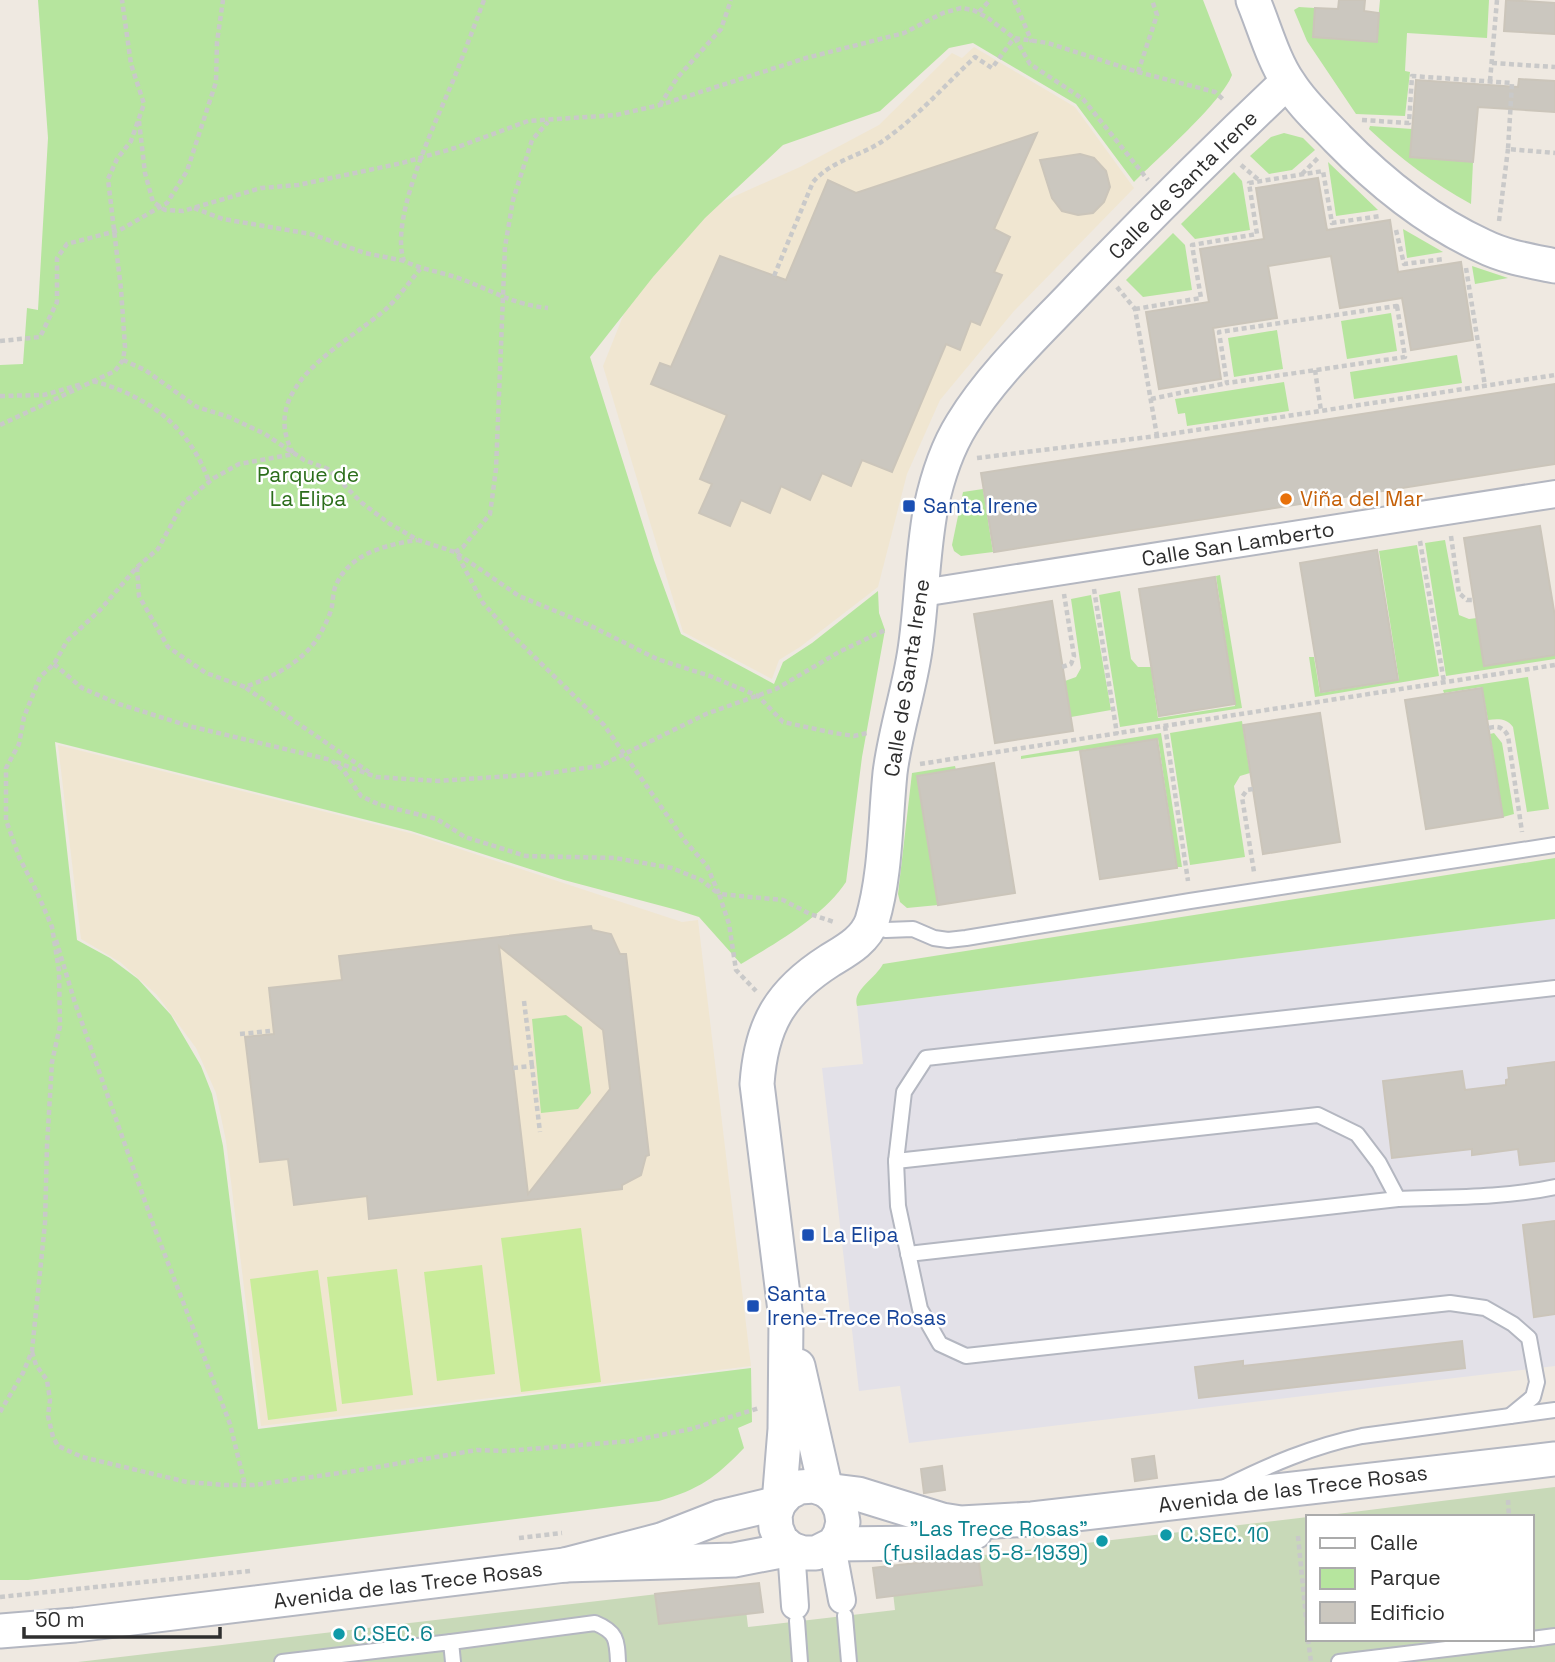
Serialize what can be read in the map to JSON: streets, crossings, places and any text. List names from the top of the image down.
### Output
{
  "streets": {
    "street": ["Calle de Santa Irene", "Calle San Lamberto", "Avenida de las Trece Rosas"]
  },
  "crossings": [
    ["Calle de Santa Irene", "Calle San Lamberto"]
  ],
  "parks": ["Parque de La Elipa"],
  "places": {
    "other": [
      "Viña del Mar",
      "C.SEC. 10",
      "\"Las Trece Rosas\" (fusiladas 5-8-1939)",
      "C.SEC. 6"
    ],
    "transit": ["Santa Irene", "La Elipa", "Santa Irene-Trece Rosas"]
  },
  "legend": ["Calle", "Parque", "Edificio"],
  "scale_bar": "50 m"
}
